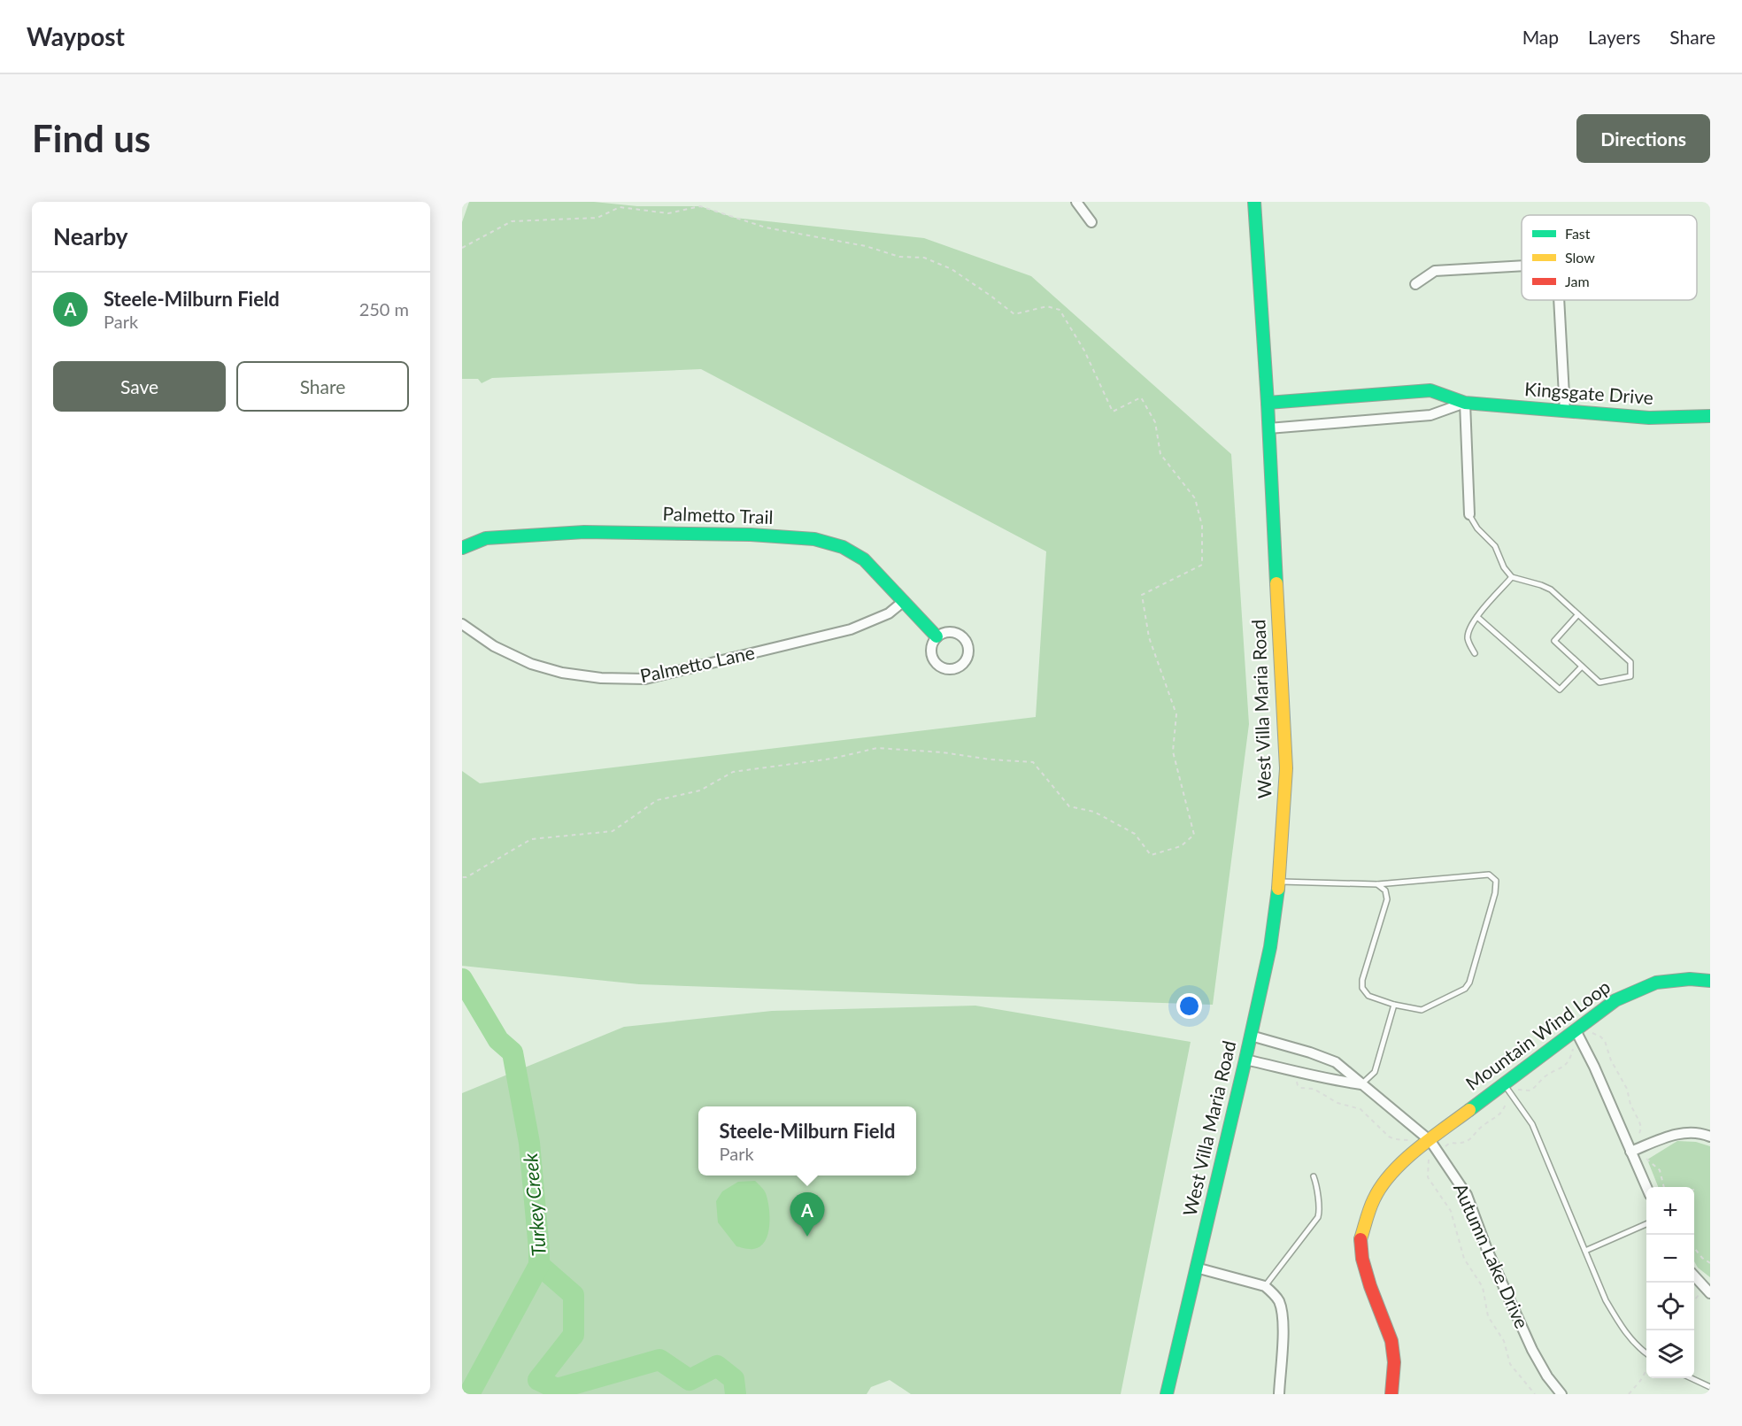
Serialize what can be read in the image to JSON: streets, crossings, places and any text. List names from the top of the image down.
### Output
{
  "streets": {
    "street": [
      "Kingsgate Drive",
      "Palmetto Trail",
      "Palmetto Lane",
      "West Villa Maria Road",
      "Mountain Wind Loop",
      "Autumn Lake Drive"
    ]
  },
  "crossings": [
    ["Kingsgate Drive", "West Villa Maria Road"],
    ["Palmetto Trail", "Palmetto Lane"],
    ["West Villa Maria Road", "Autumn Lake Drive"],
    ["Mountain Wind Loop", "Autumn Lake Drive"]
  ],
  "water": ["Turkey Creek"],
  "legend": ["Fast", "Slow", "Jam"],
  "page": {
    "header": "Waypost",
    "nav": ["Map", "Layers", "Share"],
    "buttons": [
      "Directions",
      ["Save", "Share"]
    ],
    "title": "Find us",
    "heading": "Nearby",
    "list": [
      {
        "mark": "A",
        "name": "Steele-Milburn Field",
        "note": "Park",
        "value": "250 m"
      }
    ],
    "popup": ["Steele-Milburn Field", "Park"],
    "map_buttons": ["+", "−"],
    "pins": "A"
  }
}
